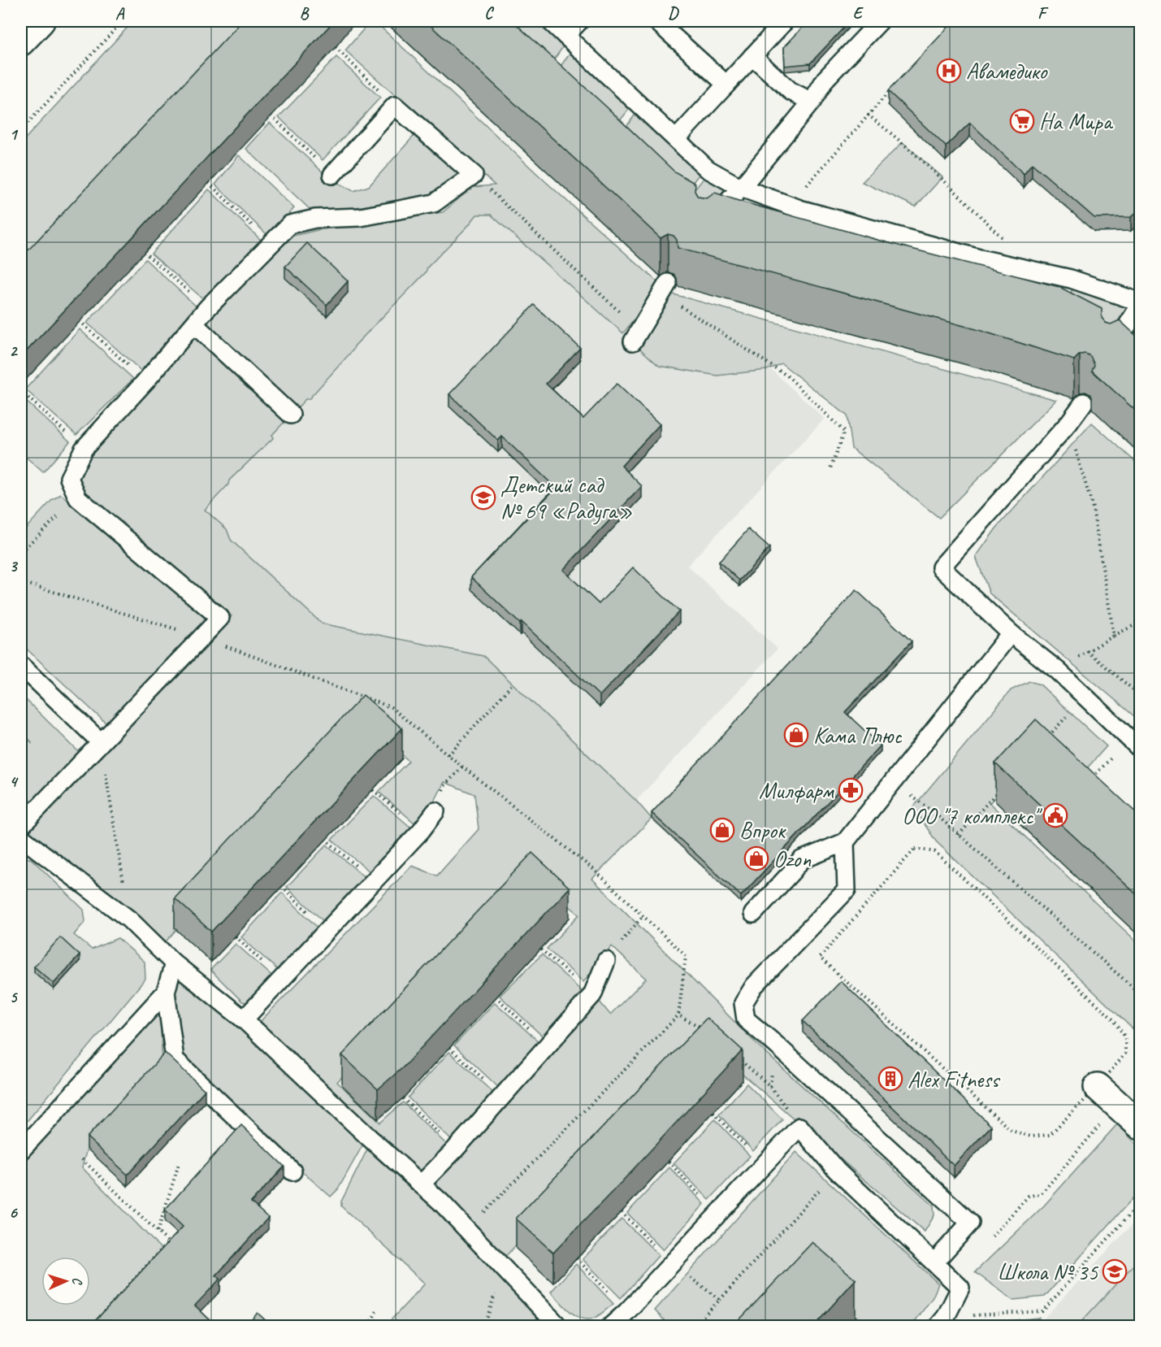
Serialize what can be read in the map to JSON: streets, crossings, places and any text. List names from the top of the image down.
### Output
{
  "places": {
    "hospital": ["Авамедико"],
    "supermarket": ["На Мира"],
    "school or university": ["Детский сад № 69 «Радуга»", "Школа № 35"],
    "shop": ["Кама Плюс", "Впрок", "Ozon"],
    "pharmacy": ["Милфарм"],
    "public building": ["ООО \"7 комплекс\""],
    "building": ["Alex Fitness"]
  },
  "north": "right",
  "grid": {
    "columns": [
      "A",
      "B",
      "C",
      "D",
      "E",
      "F"
    ],
    "rows": [
      "1",
      "2",
      "3",
      "4",
      "5",
      "6"
    ]
  }
}
